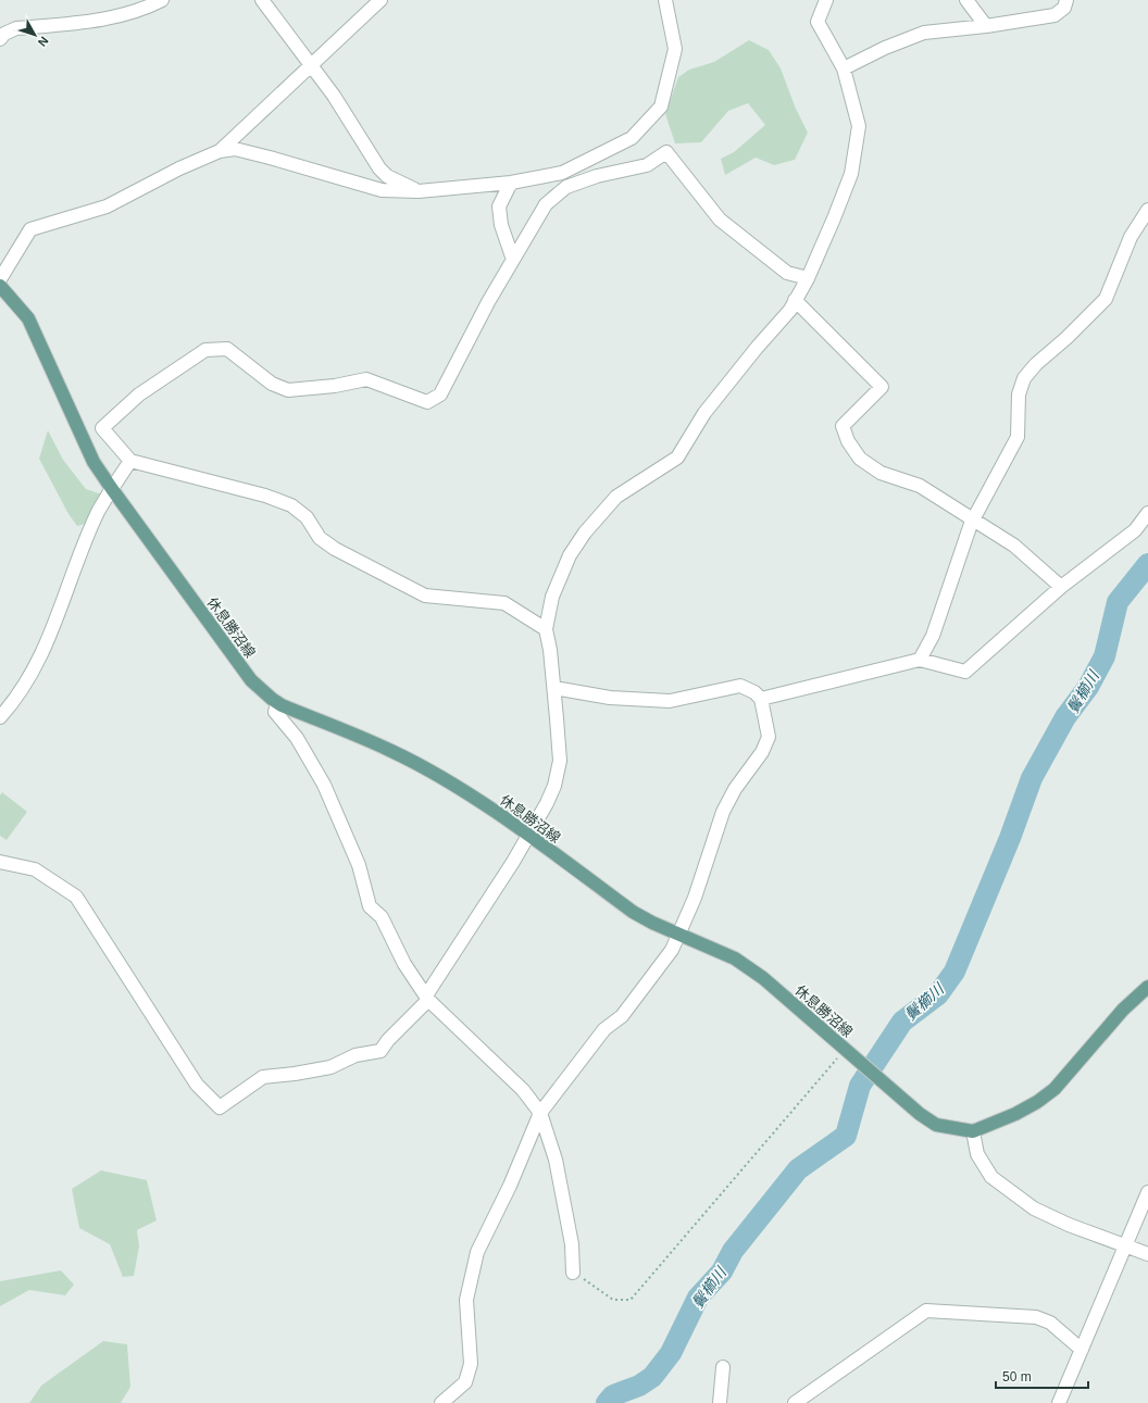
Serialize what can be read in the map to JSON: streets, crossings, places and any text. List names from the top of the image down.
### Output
{
  "streets": {
    "main road": ["休息勝沼線"]
  },
  "water": ["鬢櫛川"],
  "scale_bar": "50 m",
  "north": "bottom right"
}
